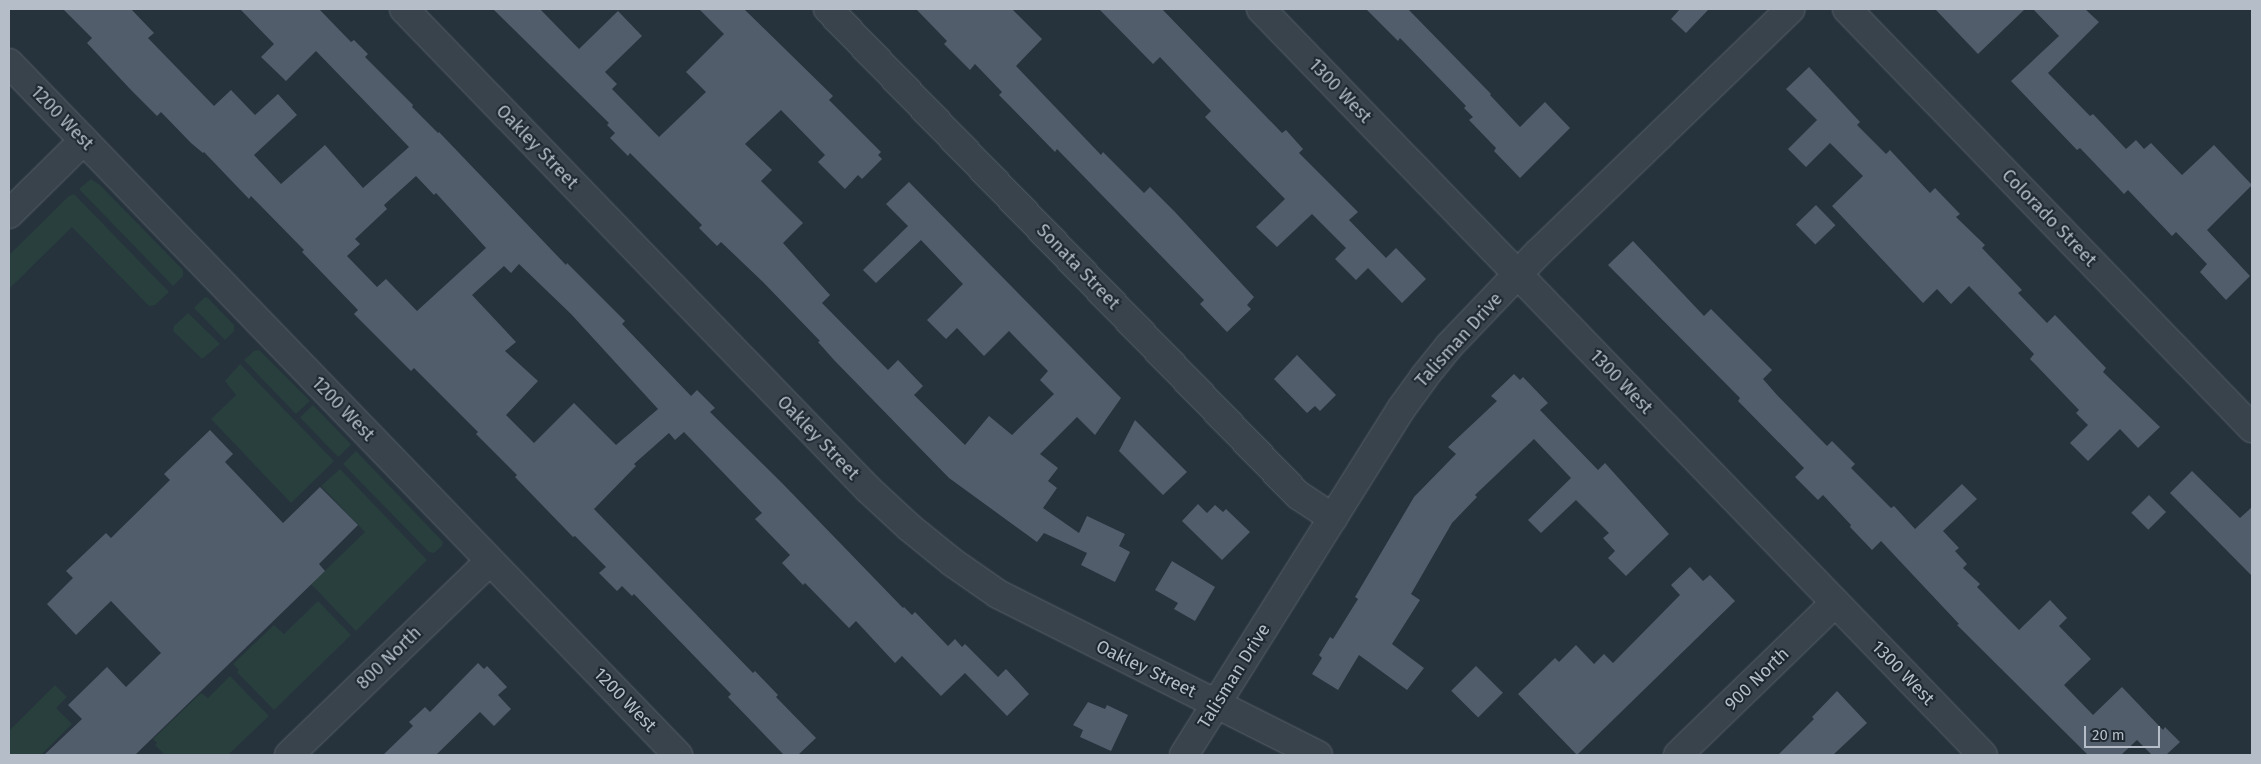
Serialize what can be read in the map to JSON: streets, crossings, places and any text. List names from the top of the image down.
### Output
{
  "streets": {
    "street": [
      "1300 West",
      "1200 West",
      "Oakley Street",
      "Colorado Street",
      "Sonata Street",
      "Talisman Drive",
      "800 North",
      "900 North"
    ]
  },
  "crossings": [
    ["1300 West", "Talisman Drive"],
    ["1300 West", "900 North"],
    ["1200 West", "800 North"],
    ["Oakley Street", "Talisman Drive"],
    ["Sonata Street", "Talisman Drive"]
  ],
  "scale_bar": "20 m"
}
